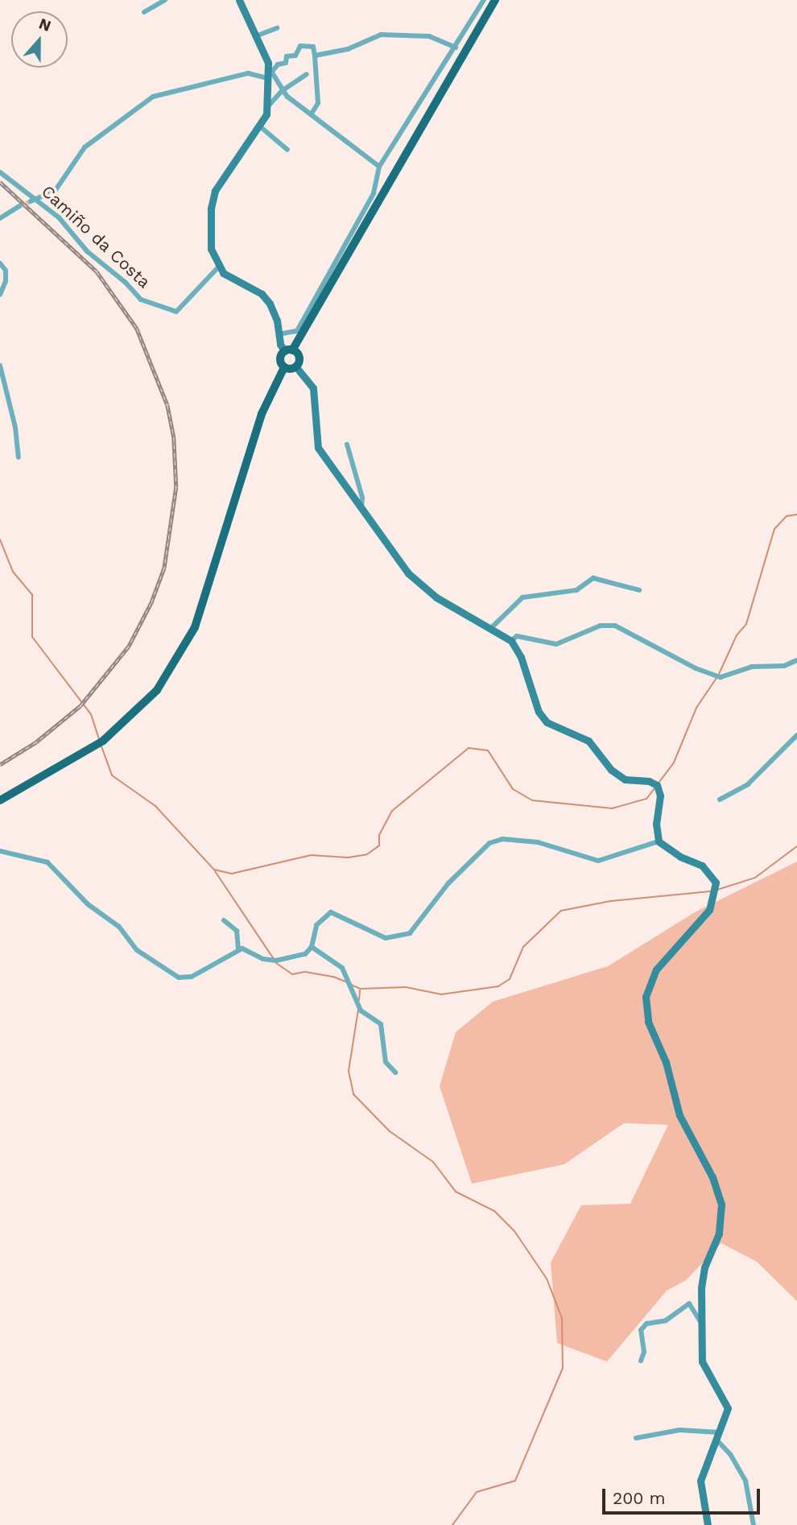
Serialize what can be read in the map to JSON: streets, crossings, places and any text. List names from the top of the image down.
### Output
{
  "streets": {
    "street": ["Camiño da Costa"]
  },
  "scale_bar": "200 m",
  "north": "top"
}
